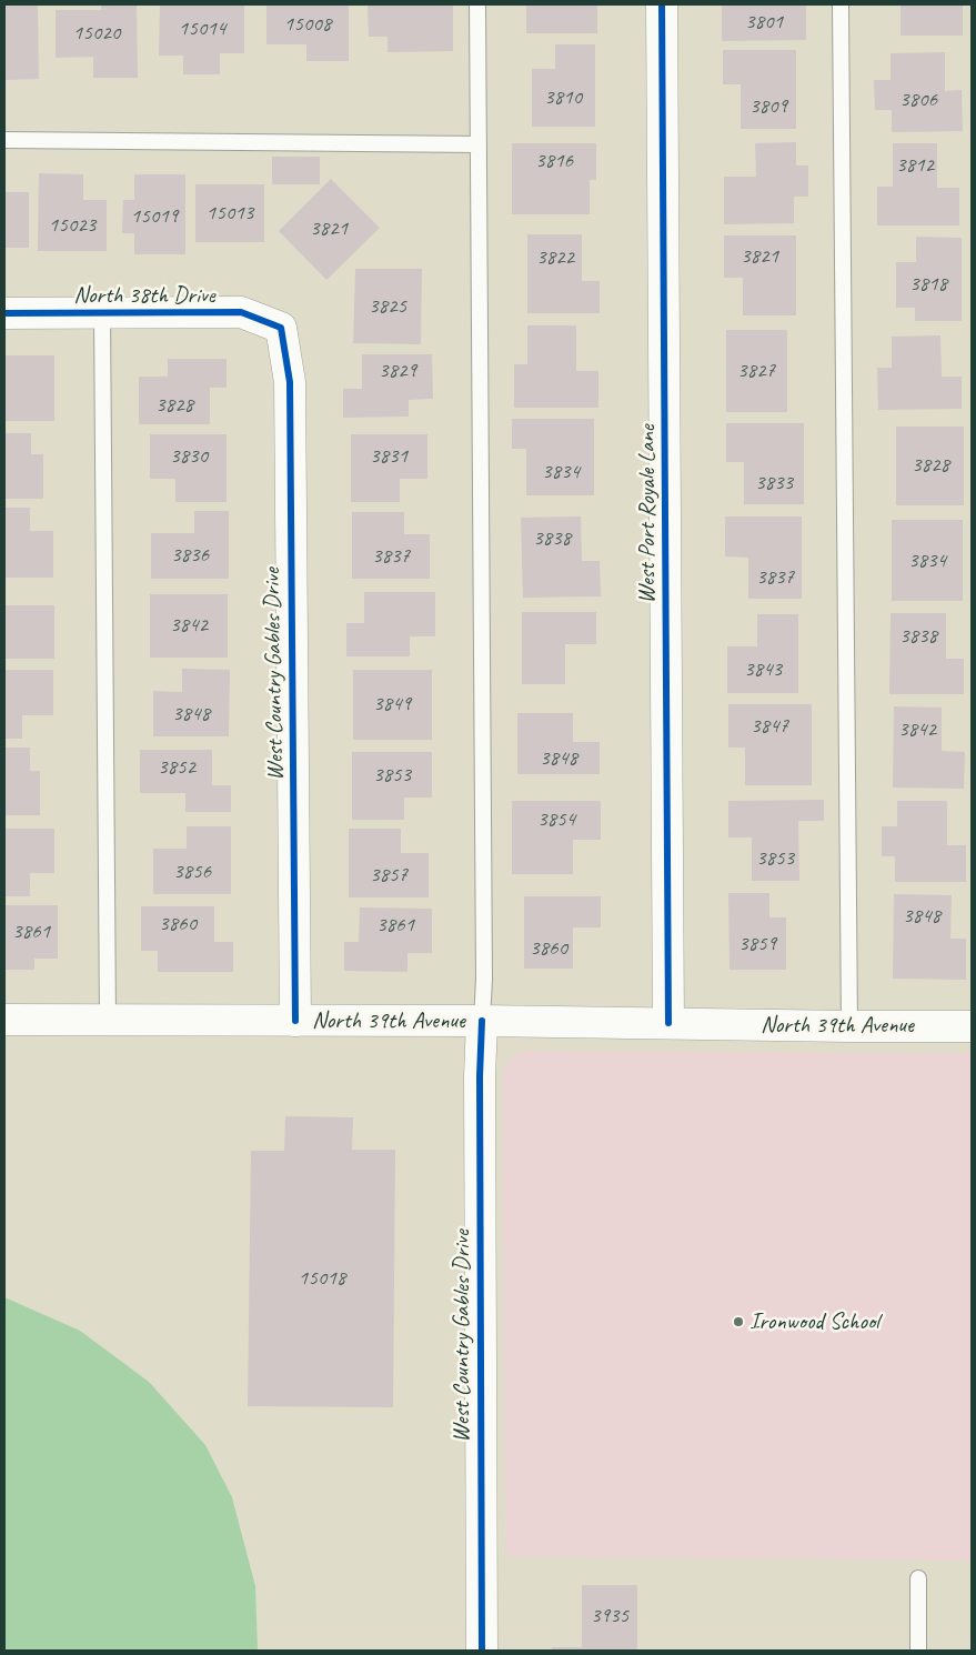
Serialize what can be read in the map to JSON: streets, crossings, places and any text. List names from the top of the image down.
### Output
{
  "streets": {
    "street": [
      "North 38th Drive",
      "West Port Royale Lane",
      "West Country Gables Drive",
      "North 39th Avenue"
    ]
  },
  "crossings": [
    ["North 38th Drive", "West Country Gables Drive"],
    ["West Port Royale Lane", "North 39th Avenue"],
    ["West Country Gables Drive", "North 39th Avenue"]
  ],
  "places": ["Ironwood School"],
  "house_numbers": [
    "3801",
    "15008",
    "15014",
    "15020",
    "3810",
    "3806",
    "3809",
    "3816",
    "3812",
    "15013",
    "15019",
    "15023",
    "3821",
    "3821",
    "3822",
    "3818",
    "3825",
    "3829",
    "3827",
    "3828",
    "3830",
    "3831",
    "3828",
    "3834",
    "3833",
    "3838",
    "3836",
    "3837",
    "3834",
    "3837",
    "3842",
    "3838",
    "3843",
    "3849",
    "3848",
    "3847",
    "3842",
    "3848",
    "3852",
    "3853",
    "3854",
    "3853",
    "3856",
    "3857",
    "3848",
    "3860",
    "3861",
    "3861",
    "3859",
    "3860",
    "15018",
    "3935"
  ]
}
